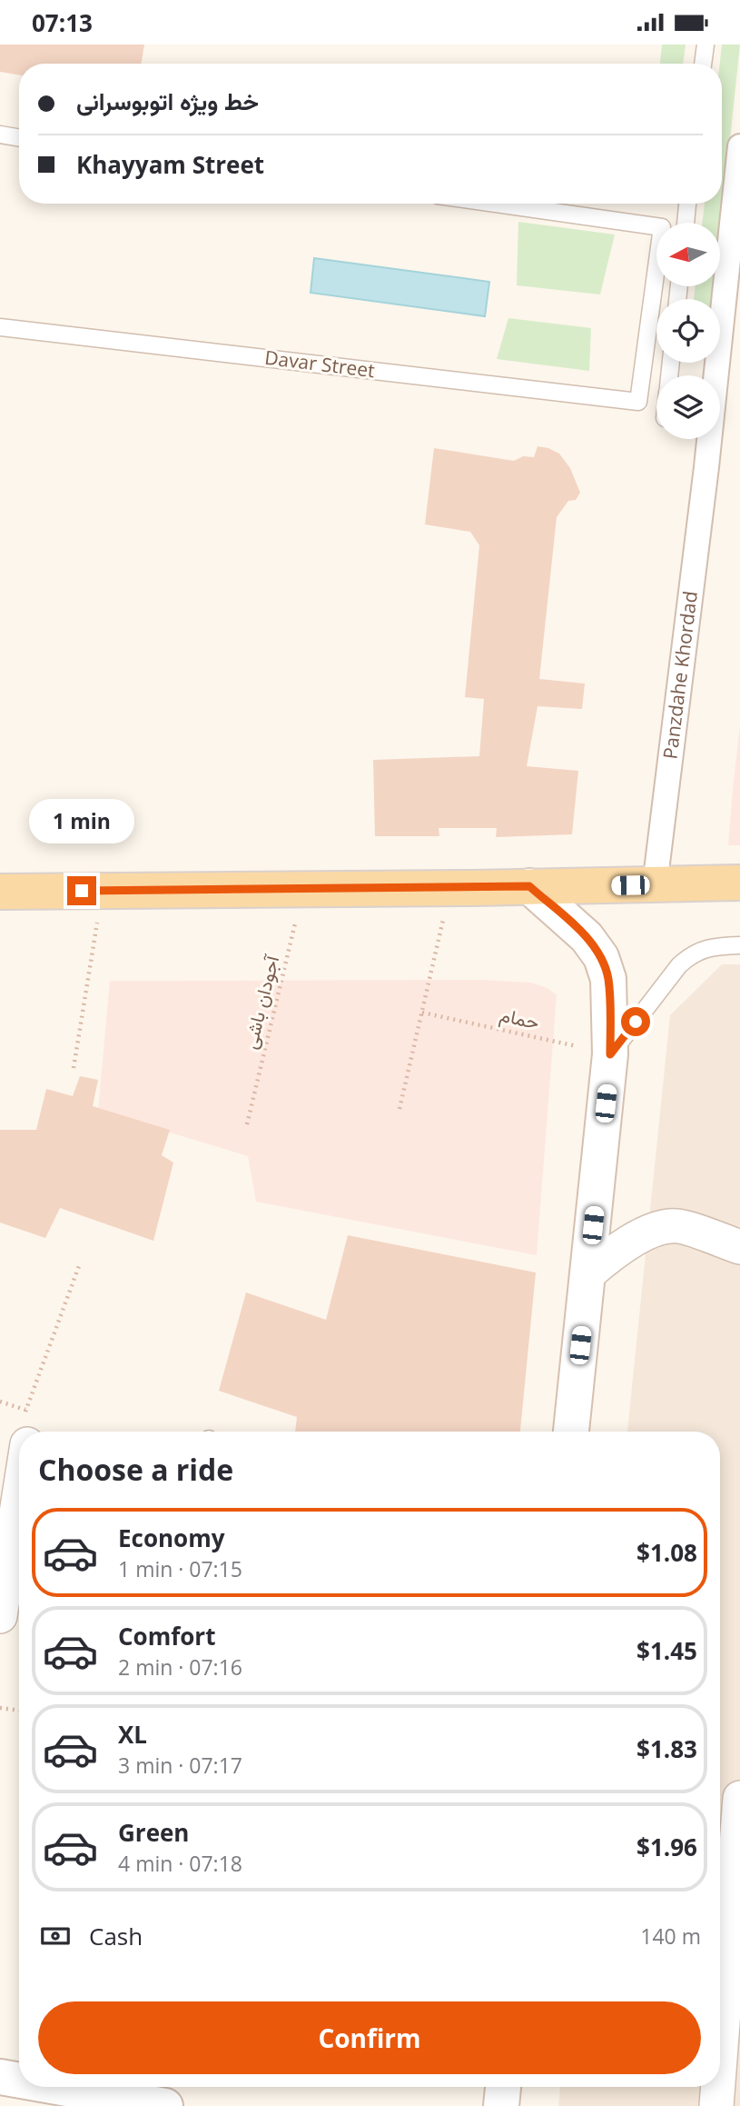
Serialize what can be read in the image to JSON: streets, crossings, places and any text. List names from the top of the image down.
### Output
{
  "streets": {
    "street": ["Panzdahe Khordad"],
    "lane": ["Davar Street"],
    "path": ["آجودان باشی", "حمام"]
  },
  "north": "left",
  "page": {
    "status": "07:13",
    "banner": ["خط ویژه اتوبوسرانی", "Khayyam Street"],
    "bubble": "1 min",
    "heading": "Choose a ride",
    "list": [
      {
        "name": "Economy",
        "note": "1 min · 07:15",
        "value": "$1.08"
      },
      {
        "name": "Comfort",
        "note": "2 min · 07:16",
        "value": "$1.45"
      },
      {
        "name": "XL",
        "note": "3 min · 07:17",
        "value": "$1.83"
      },
      {
        "name": "Green",
        "note": "4 min · 07:18",
        "value": "$1.96"
      }
    ],
    "pay": ["Cash", "140 m"],
    "buttons": "Confirm"
  }
}
